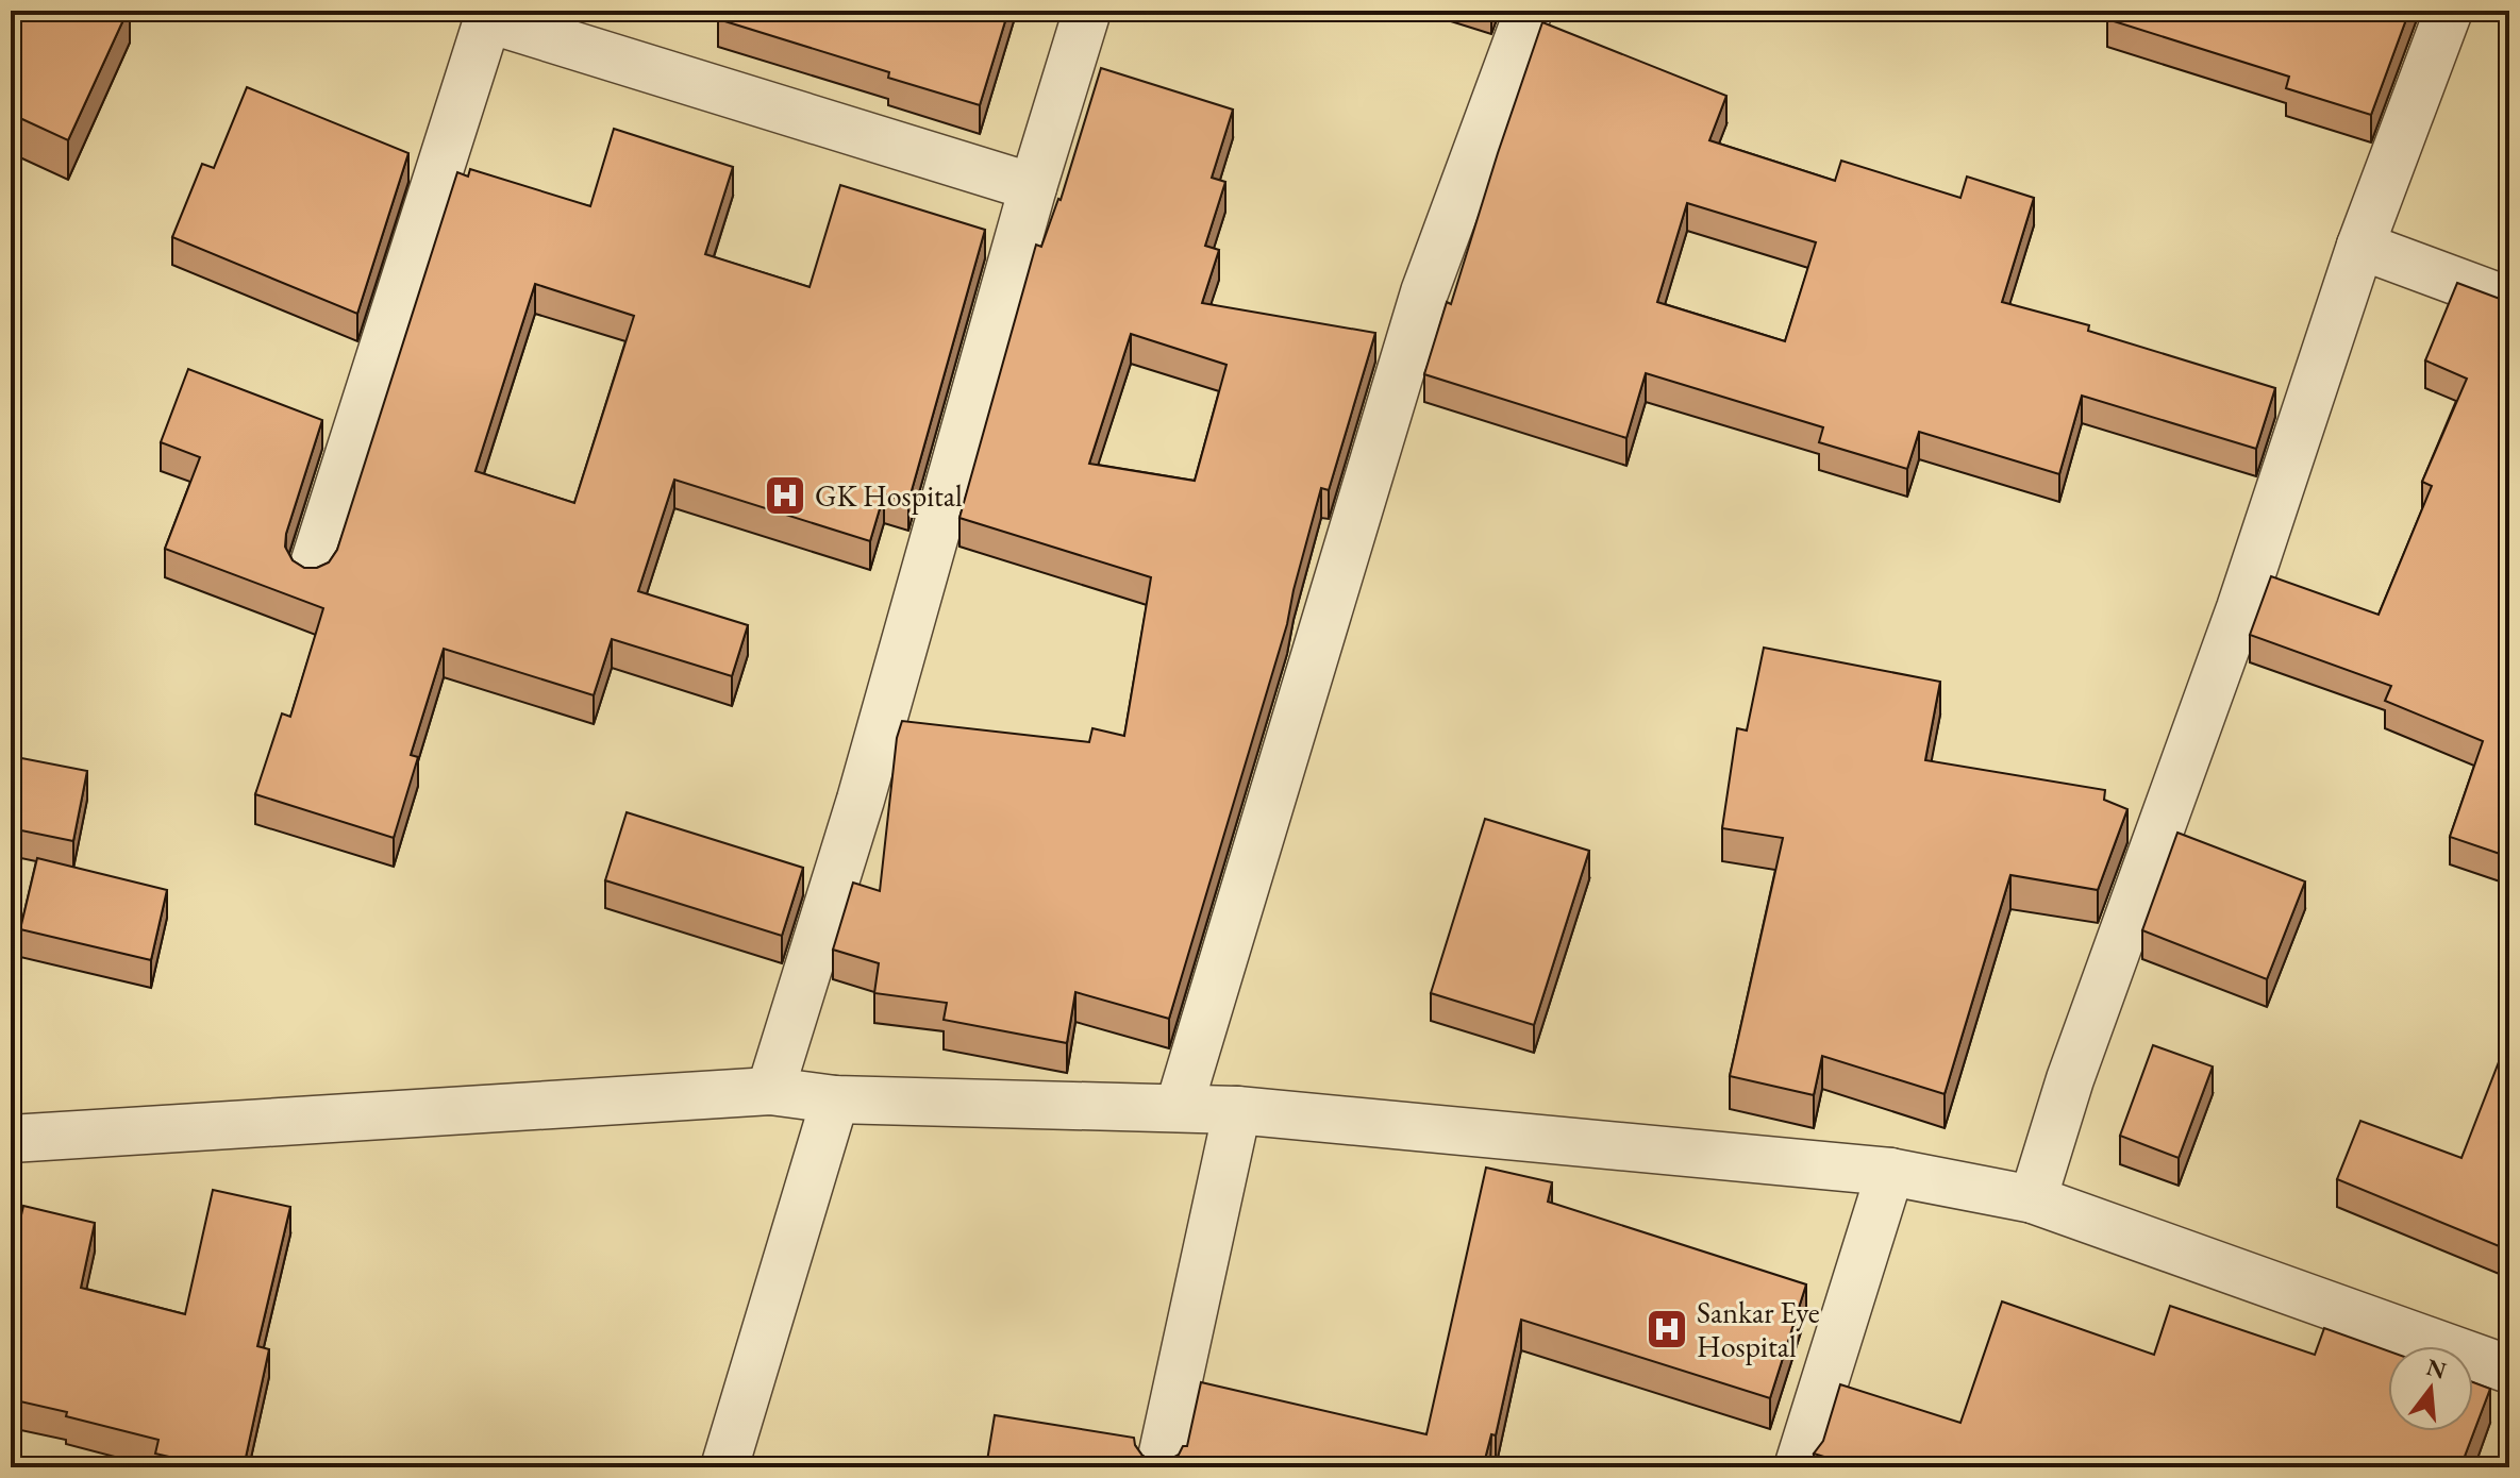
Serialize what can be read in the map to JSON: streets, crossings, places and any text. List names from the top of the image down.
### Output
{
  "places": {
    "hospital": ["GK Hospital", "Sankar Eye Hospital"]
  },
  "north": "top"
}
